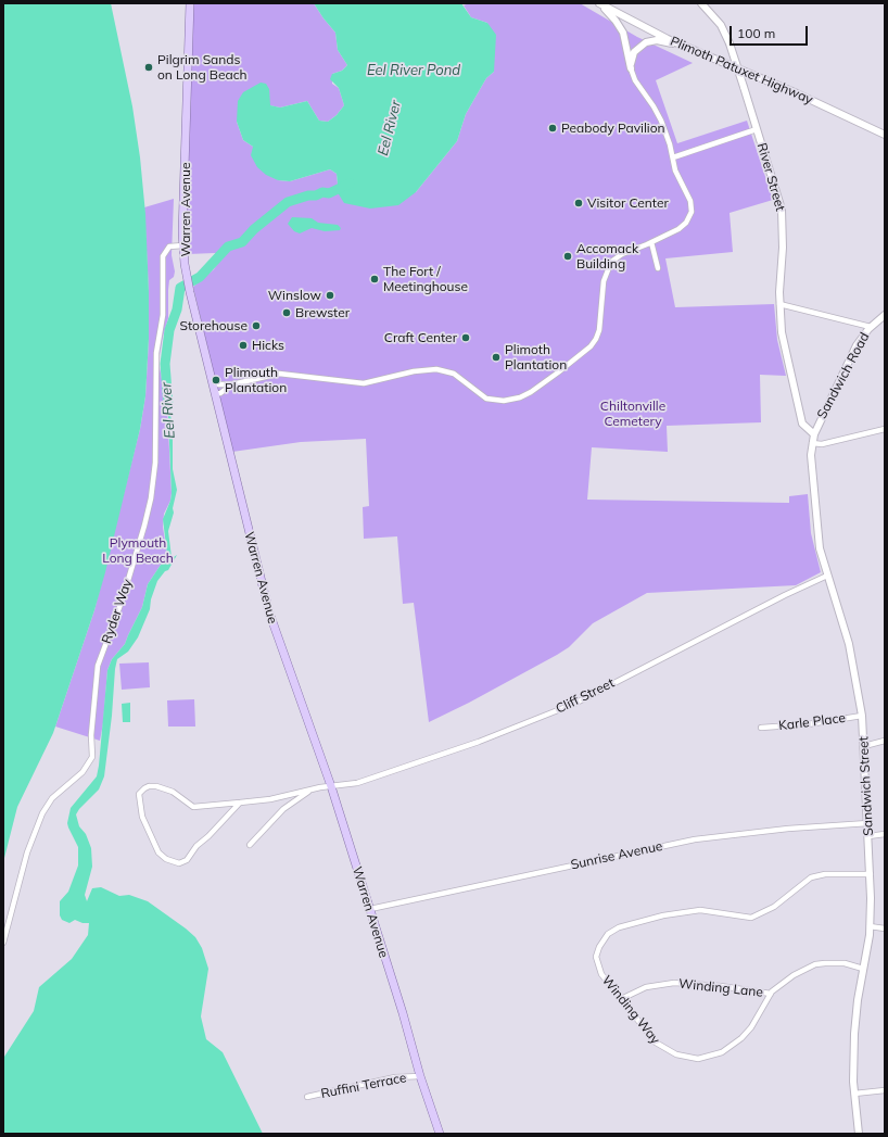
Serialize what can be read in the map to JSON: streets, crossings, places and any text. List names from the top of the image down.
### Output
{
  "streets": {
    "main road": ["Warren Avenue"],
    "street": [
      "Plimoth Patuxet Highway",
      "River Street",
      "Sandwich Road",
      "Ryder Way",
      "Cliff Street",
      "Karle Place",
      "Sandwich Street",
      "Sunrise Avenue",
      "Winding Lane",
      "Winding Way",
      "Ruffini Terrace"
    ]
  },
  "crossings": [
    ["River Street", "Sandwich Road"],
    ["Warren Avenue", "Ryder Way"],
    ["Warren Avenue", "Cliff Street"],
    ["Warren Avenue", "Sunrise Avenue"],
    ["Warren Avenue", "Ruffini Terrace"],
    ["Sandwich Road", "Sandwich Street"],
    ["Cliff Street", "Sandwich Street"],
    ["Karle Place", "Sandwich Street"],
    ["Sandwich Street", "Sunrise Avenue"],
    ["Sandwich Street", "Winding Way"],
    ["Winding Lane", "Winding Way"]
  ],
  "water": ["Eel River Pond", "Eel River"],
  "parks": ["Chiltonville Cemetery", "Plymouth Long Beach"],
  "places": [
    "Pilgrim Sands on Long Beach",
    "Peabody Pavilion",
    "Visitor Center",
    "Accomack Building",
    "The Fort / Meetinghouse",
    "Winslow",
    "Brewster",
    "Storehouse",
    "Craft Center",
    "Hicks",
    "Plimoth Plantation",
    "Plimouth Plantation"
  ],
  "scale_bar": "100 m"
}
